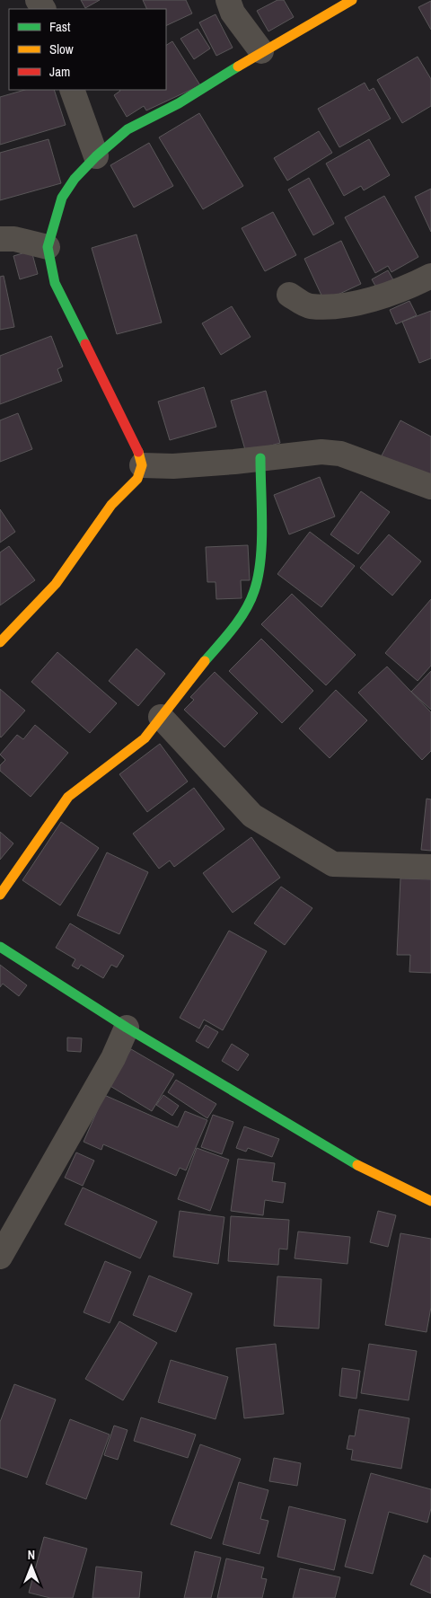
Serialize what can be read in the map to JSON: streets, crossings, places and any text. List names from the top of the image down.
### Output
{
  "legend": ["Fast", "Slow", "Jam"],
  "north": "top"
}
